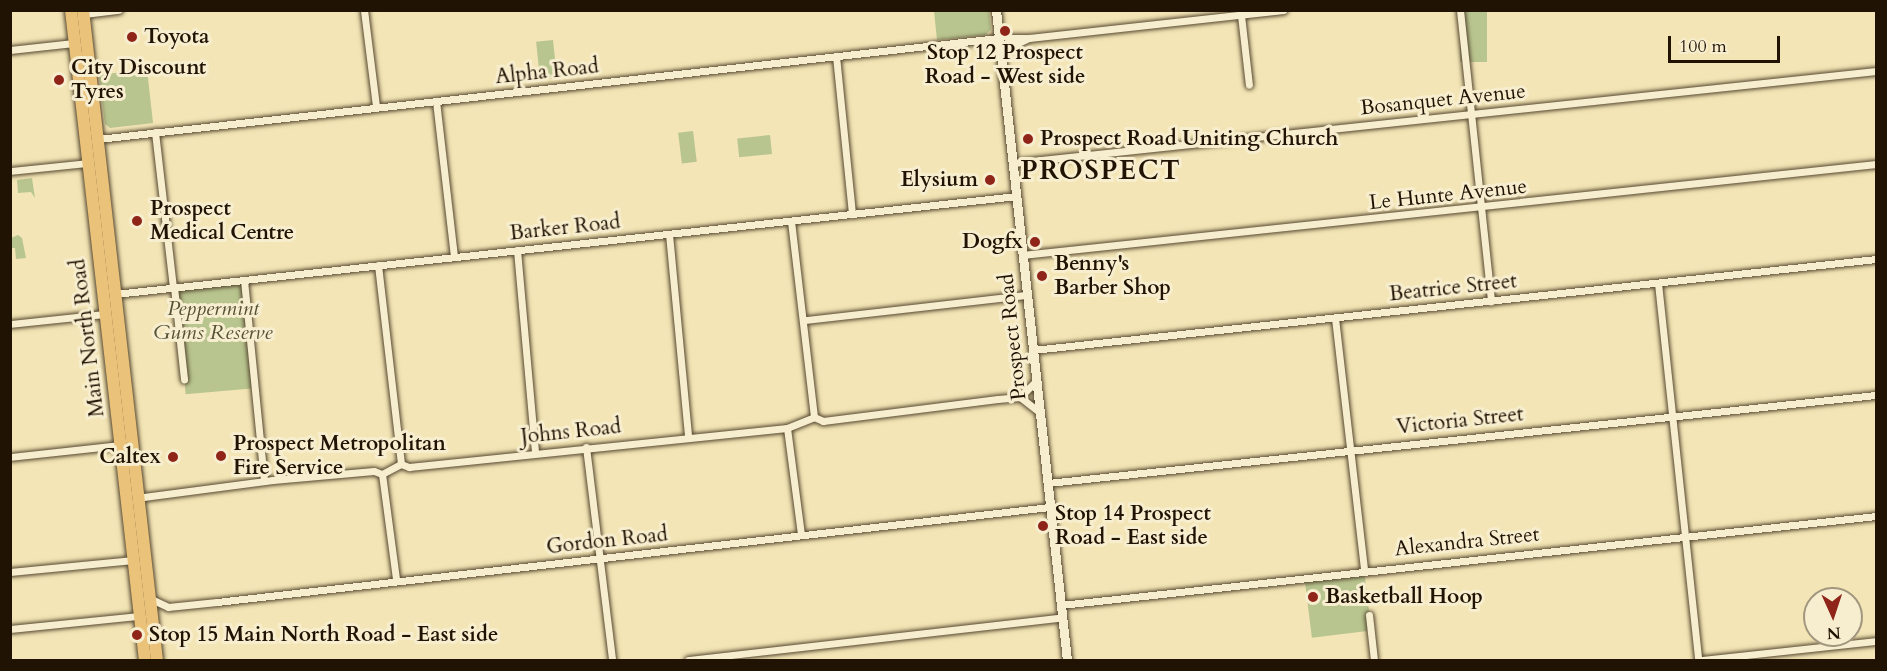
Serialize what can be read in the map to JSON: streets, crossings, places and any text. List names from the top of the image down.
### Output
{
  "streets": {
    "highway": ["Main North Road"],
    "main road": ["Prospect Road"],
    "street": [
      "Alpha Road",
      "Bosanquet Avenue",
      "Le Hunte Avenue",
      "Barker Road",
      "Beatrice Street",
      "Victoria Street",
      "Johns Road",
      "Gordon Road",
      "Alexandra Street"
    ]
  },
  "crossings": [
    ["Alpha Road", "Prospect Road"],
    ["Alpha Road", "Main North Road"],
    ["Bosanquet Avenue", "Prospect Road"],
    ["Le Hunte Avenue", "Prospect Road"],
    ["Barker Road", "Prospect Road"],
    ["Barker Road", "Main North Road"],
    ["Beatrice Street", "Prospect Road"],
    ["Prospect Road", "Victoria Street"],
    ["Prospect Road", "Gordon Road"],
    ["Prospect Road", "Alexandra Street"],
    ["Main North Road", "Gordon Road"]
  ],
  "districts": ["PROSPECT"],
  "parks": ["Peppermint Gums Reserve"],
  "places": [
    "Stop 12 Prospect Road - West side",
    "Toyota",
    "City Discount Tyres",
    "Prospect Road Uniting Church",
    "Elysium",
    "Prospect Medical Centre",
    "Dogfx",
    "Benny's Barber Shop",
    "Prospect Metropolitan Fire Service",
    "Caltex",
    "Stop 14 Prospect Road - East side",
    "Basketball Hoop",
    "Stop 15 Main North Road - East side"
  ],
  "scale_bar": "100 m",
  "north": "bottom"
}
